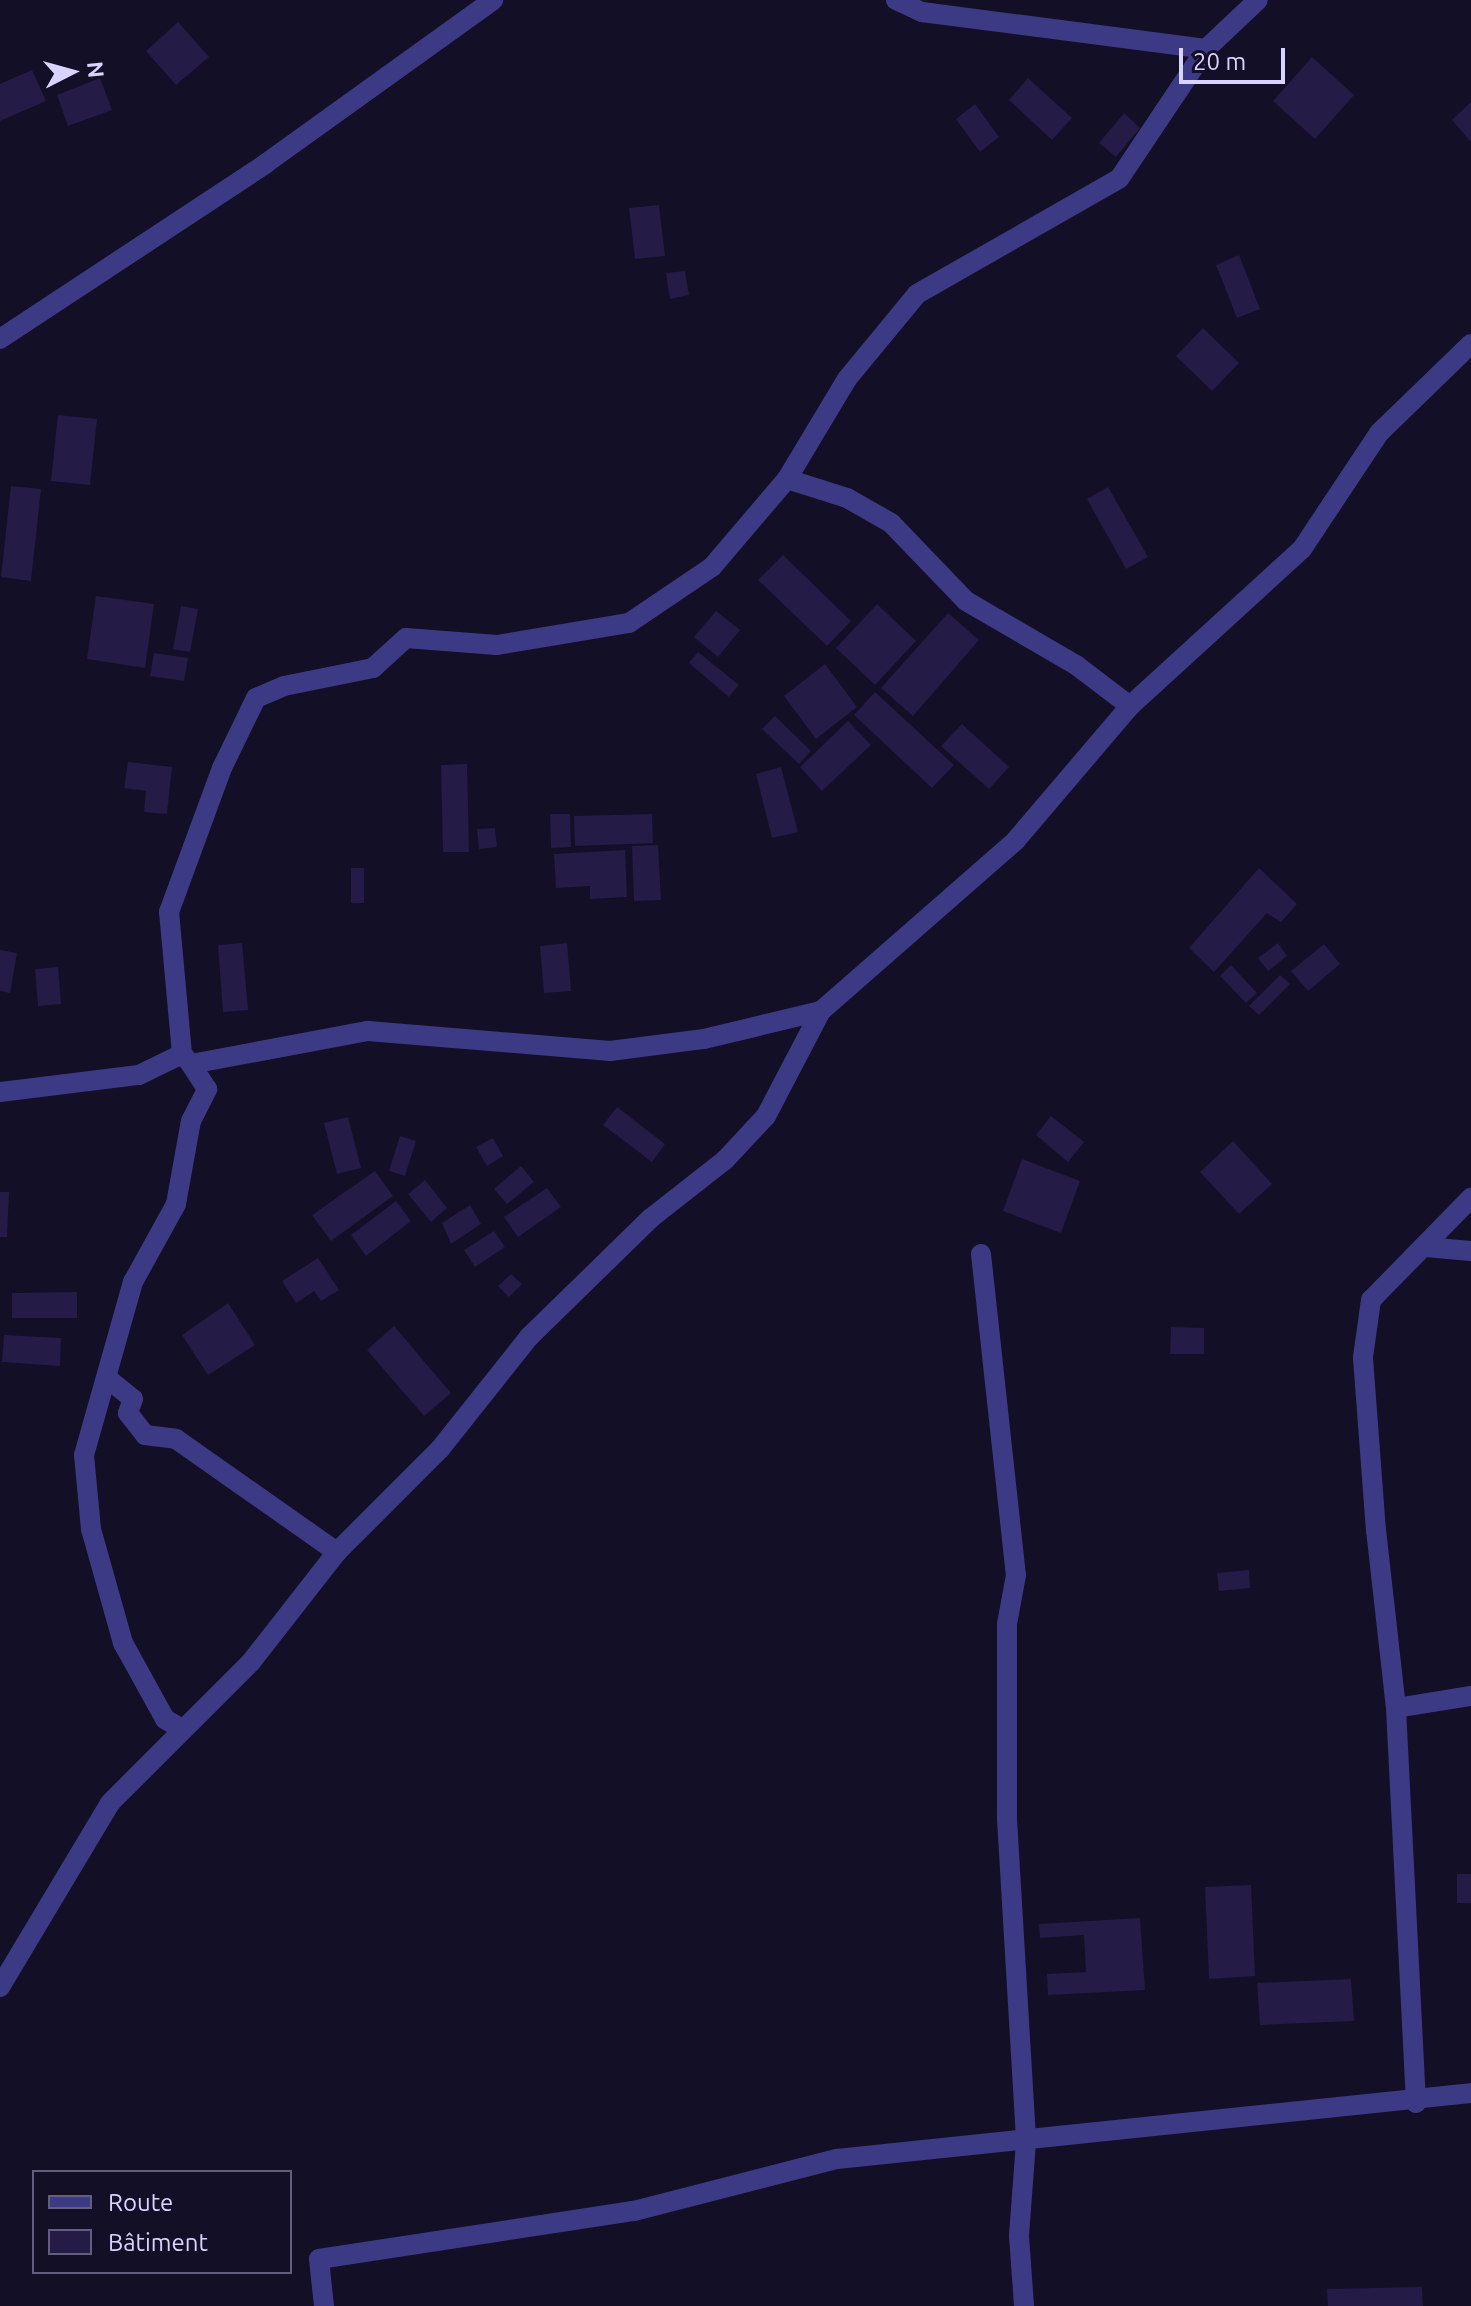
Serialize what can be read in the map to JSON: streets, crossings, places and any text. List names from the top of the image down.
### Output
{
  "legend": ["Route", "Bâtiment"],
  "scale_bar": "20 m",
  "north": "right"
}
